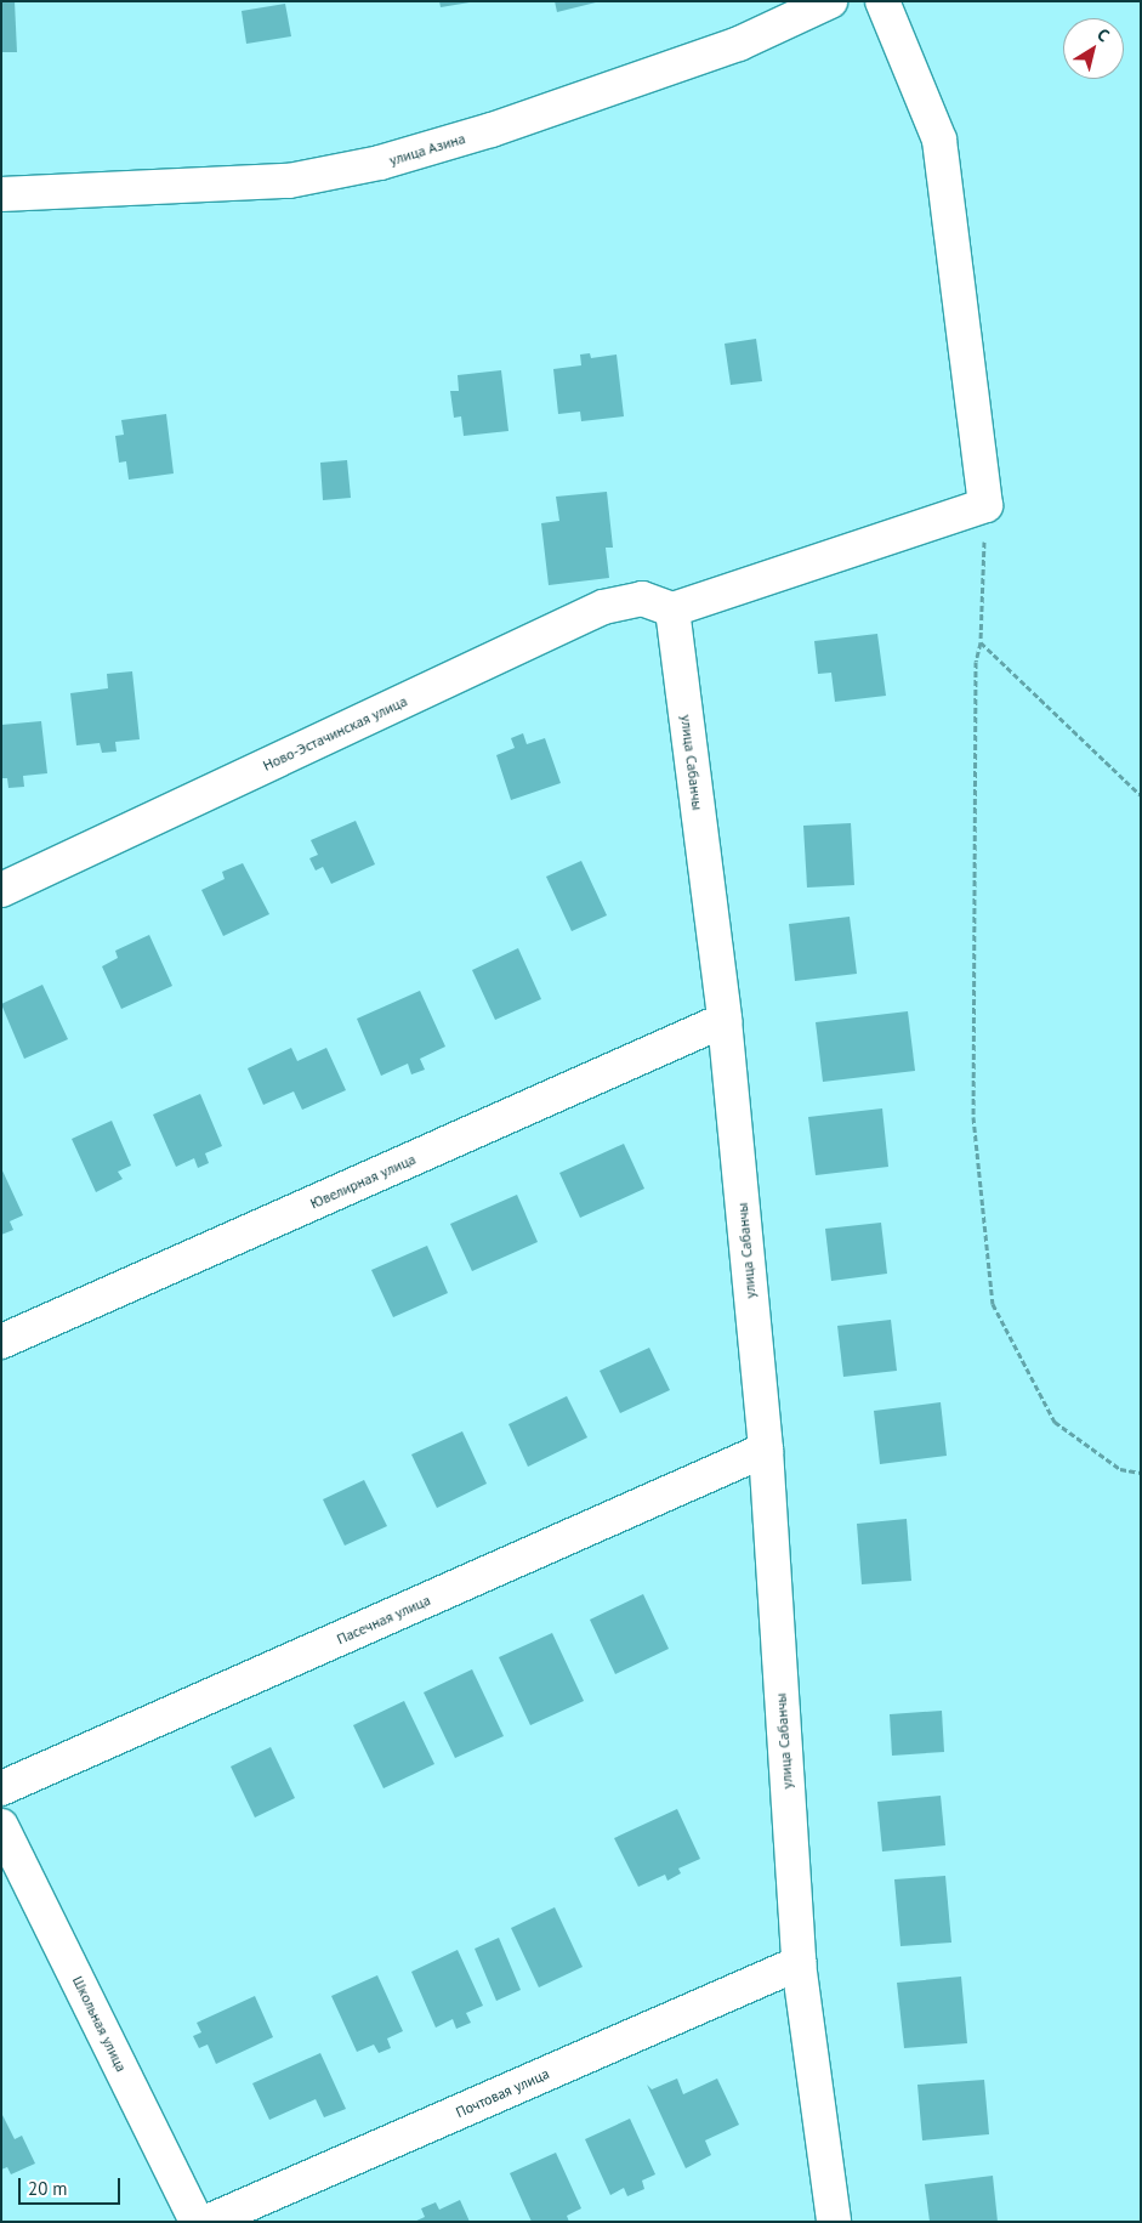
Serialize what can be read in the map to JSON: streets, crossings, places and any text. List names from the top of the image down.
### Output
{
  "streets": {
    "street": [
      "улица Азина",
      "Ново-Эстачинская улица",
      "улица Сабанчы",
      "Ювелирная улица",
      "Пасечная улица",
      "Школьная улица",
      "Почтовая улица"
    ]
  },
  "crossings": [
    ["Ново-Эстачинская улица", "улица Сабанчы"],
    ["улица Сабанчы", "Ювелирная улица"],
    ["улица Сабанчы", "Пасечная улица"],
    ["улица Сабанчы", "Почтовая улица"]
  ],
  "scale_bar": "20 m",
  "north": "top right"
}
